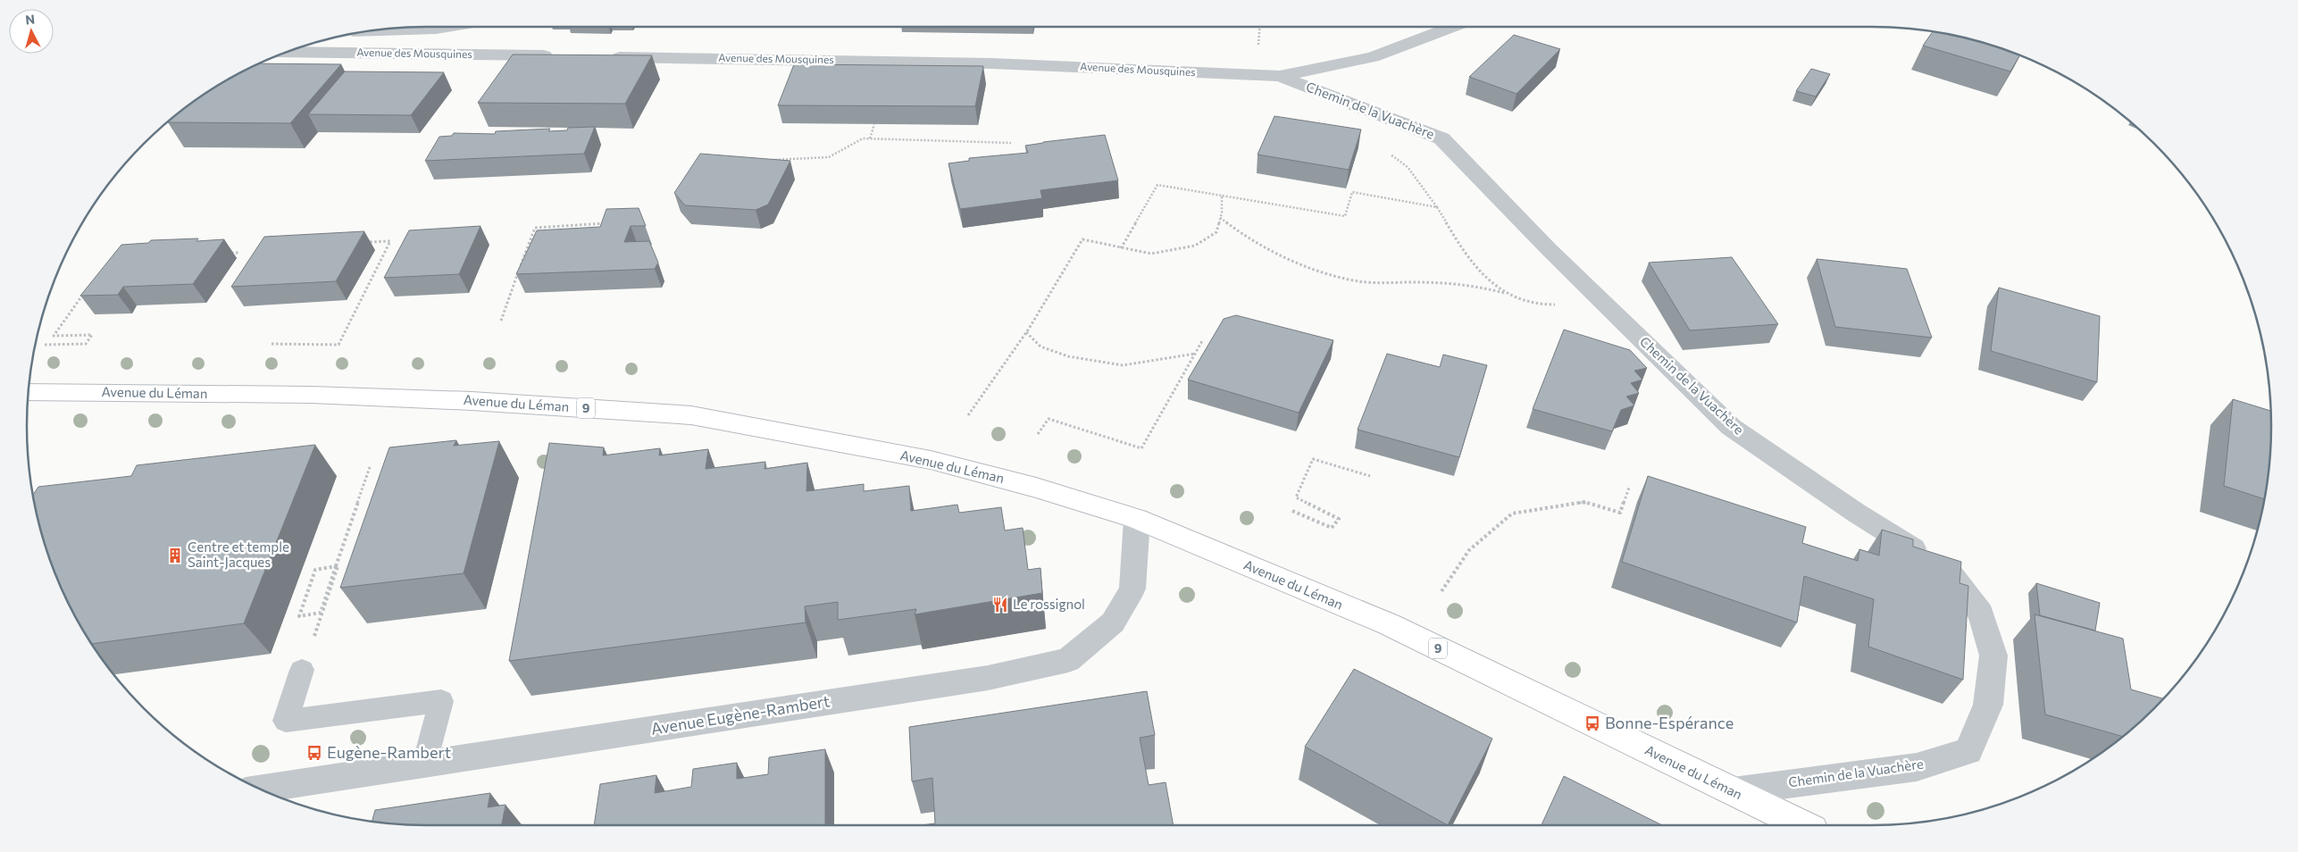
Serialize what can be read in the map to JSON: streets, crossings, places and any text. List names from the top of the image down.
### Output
{
  "streets": {
    "main road": ["Avenue du Léman", "9"],
    "street": ["Avenue des Mousquines", "Chemin de la Vuachère", "Avenue Eugène-Rambert"]
  },
  "crossings": [
    ["Avenue des Mousquines", "Chemin de la Vuachère"],
    ["Chemin de la Vuachère", "Avenue du Léman"],
    ["Avenue du Léman", "Avenue Eugène-Rambert"]
  ],
  "places": {
    "building": ["Centre et temple Saint-Jacques"],
    "restaurant": ["Le rossignol"],
    "bus stop": ["Bonne-Espérance", "Eugène-Rambert"]
  },
  "north": "top"
}
